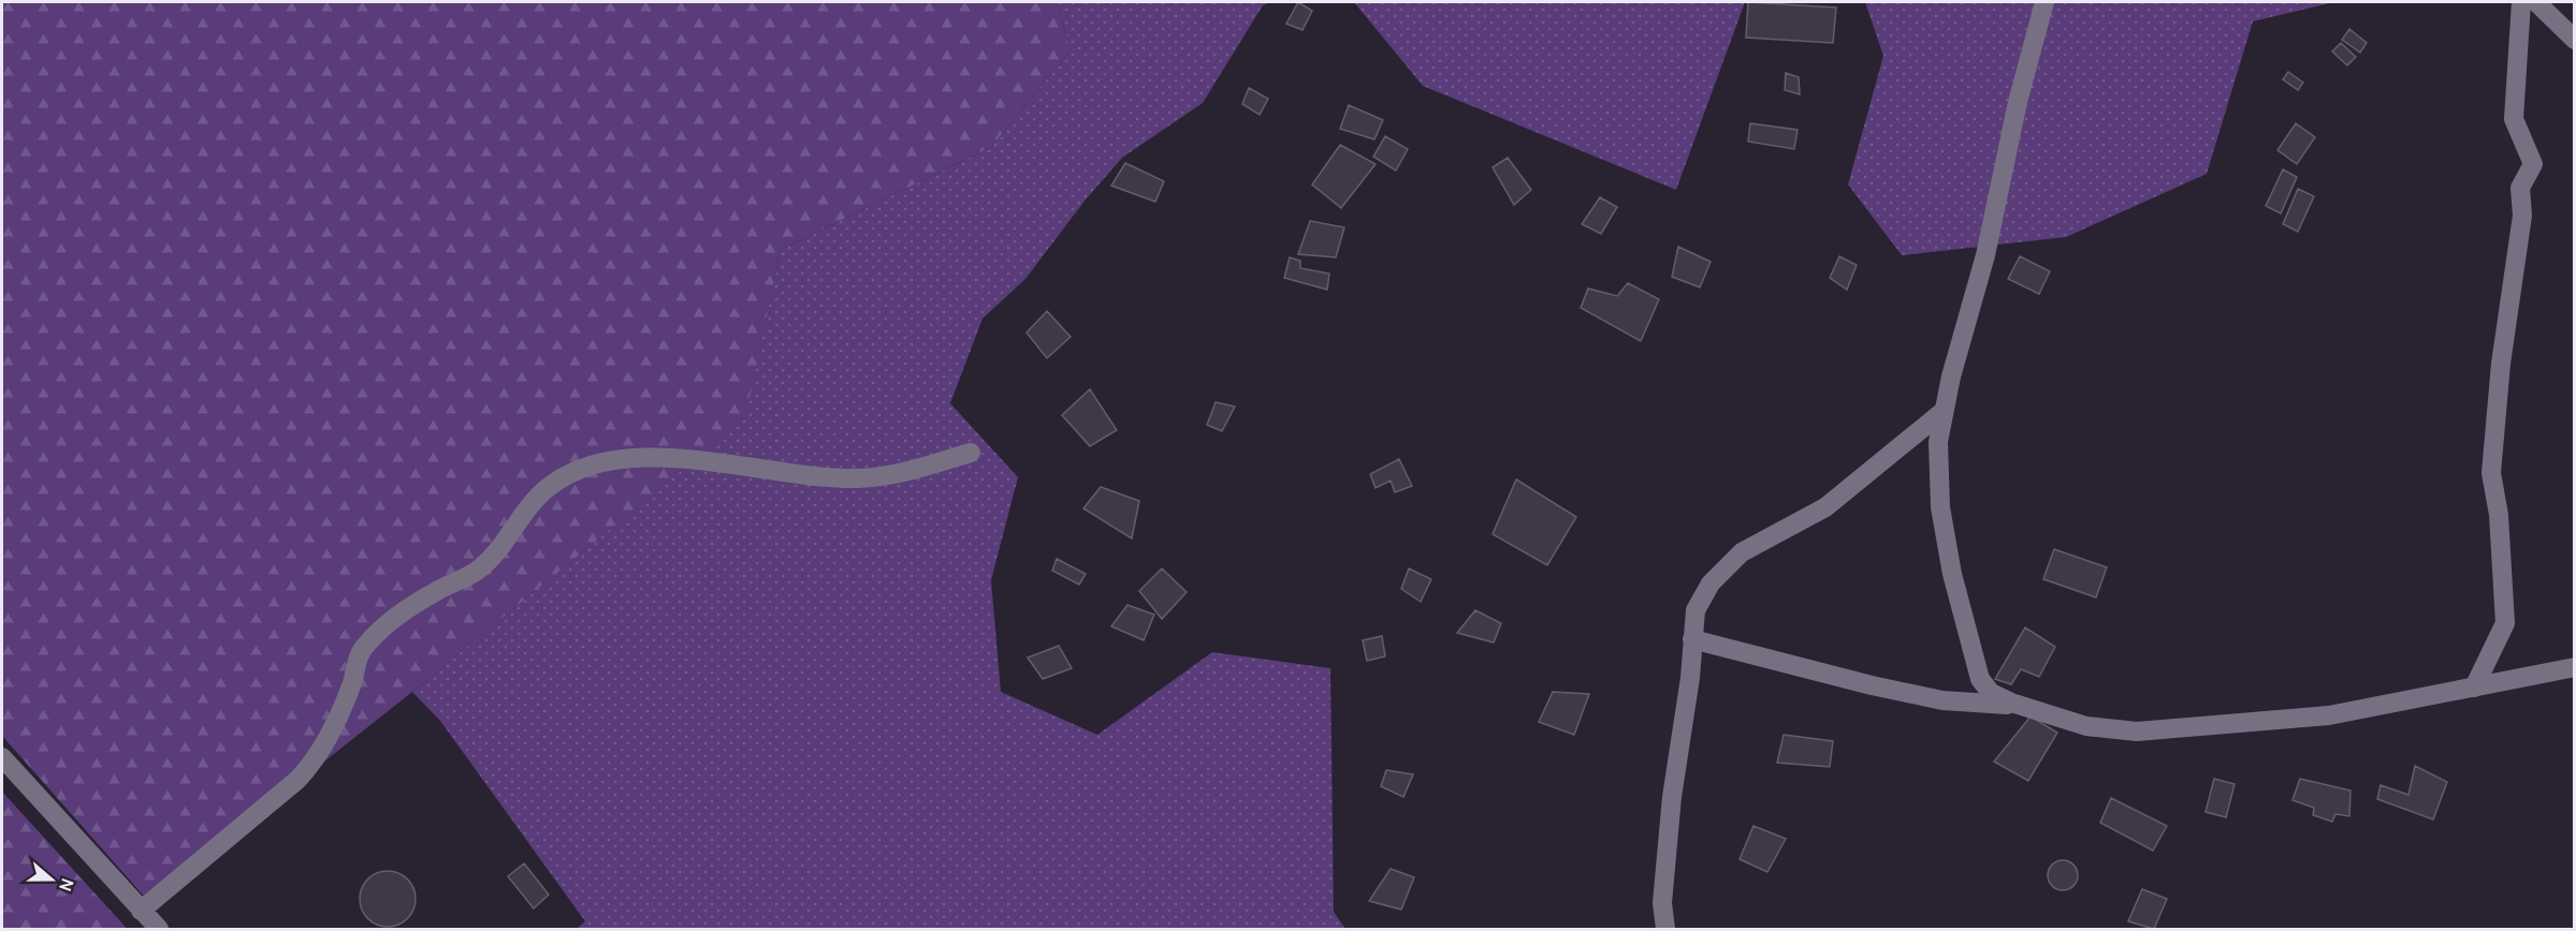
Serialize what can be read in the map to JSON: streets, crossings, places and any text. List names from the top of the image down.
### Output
{
  "north": "right"
}
